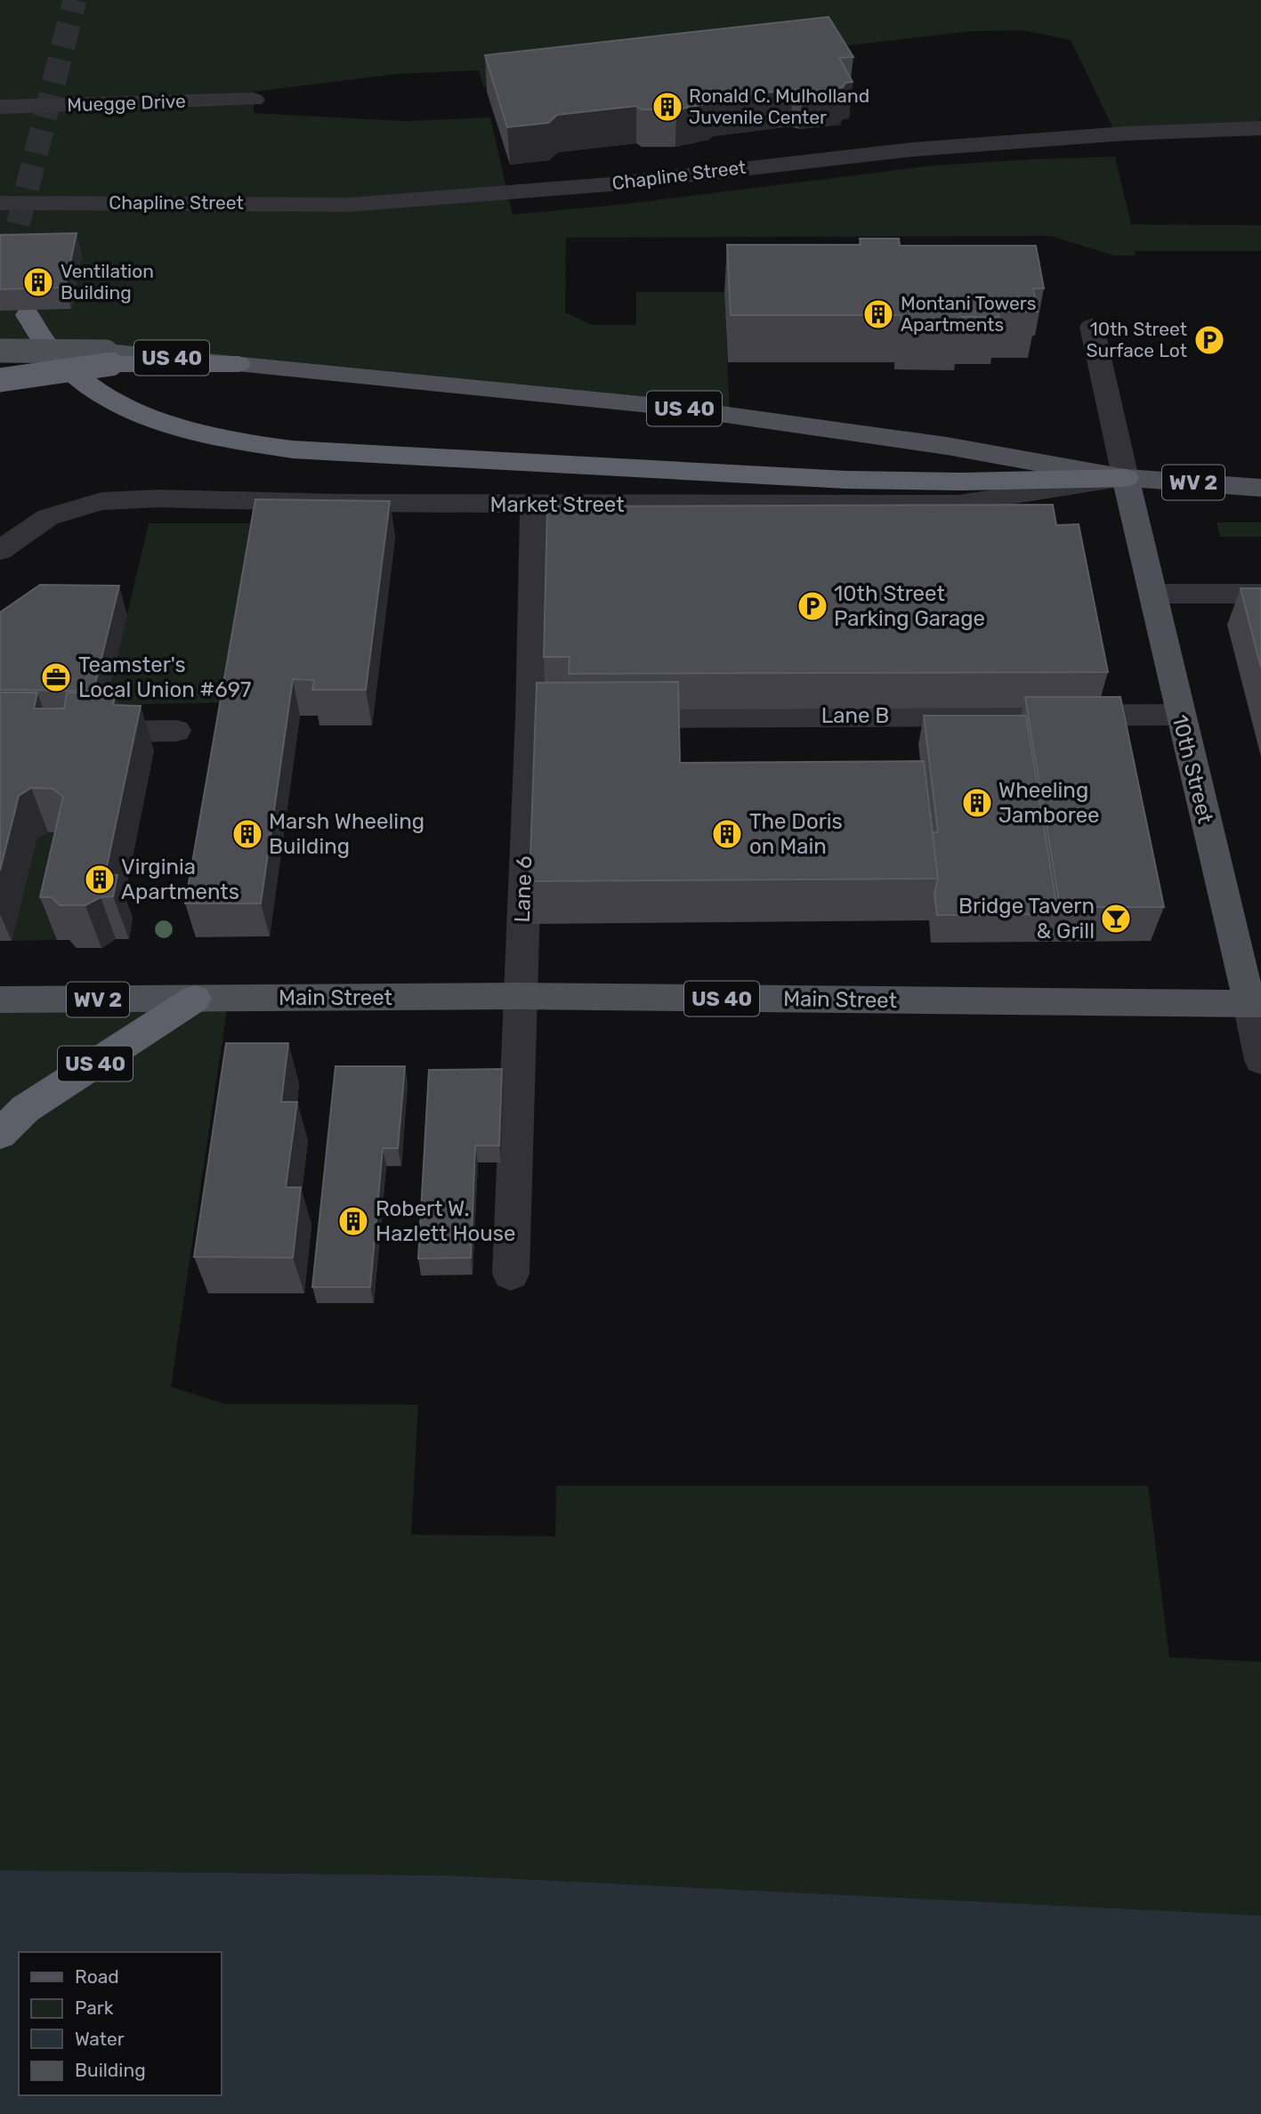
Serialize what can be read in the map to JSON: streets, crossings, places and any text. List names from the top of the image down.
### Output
{
  "streets": {
    "highway": ["US 40"],
    "main road": [
      "WV 2",
      "Market Street",
      "10th Street",
      "Main Street"
    ],
    "street": [
      "Muegge Drive",
      "Chapline Street",
      "Lane B",
      "Lane 6"
    ]
  },
  "crossings": [
    ["US 40", "WV 2"],
    ["US 40", "Main Street"],
    ["WV 2", "Main Street"],
    ["Market Street", "10th Street"],
    ["Market Street", "Lane 6"],
    ["Lane B", "10th Street"],
    ["10th Street", "Main Street"],
    ["Lane 6", "Main Street"]
  ],
  "places": {
    "building": [
      "Ronald C. Mulholland Juvenile Center",
      "Ventilation Building",
      "Montani Towers Apartments",
      "Wheeling Jamboree",
      "Marsh Wheeling Building",
      "The Doris on Main",
      "Virginia Apartments",
      "Robert W. Hazlett House"
    ],
    "parking": ["10th Street Surface Lot", "10th Street Parking Garage"],
    "office": ["Teamster's Local Union #697"],
    "bar": ["Bridge Tavern & Grill"]
  },
  "legend": [
    "Road",
    "Park",
    "Water",
    "Building"
  ]
}
